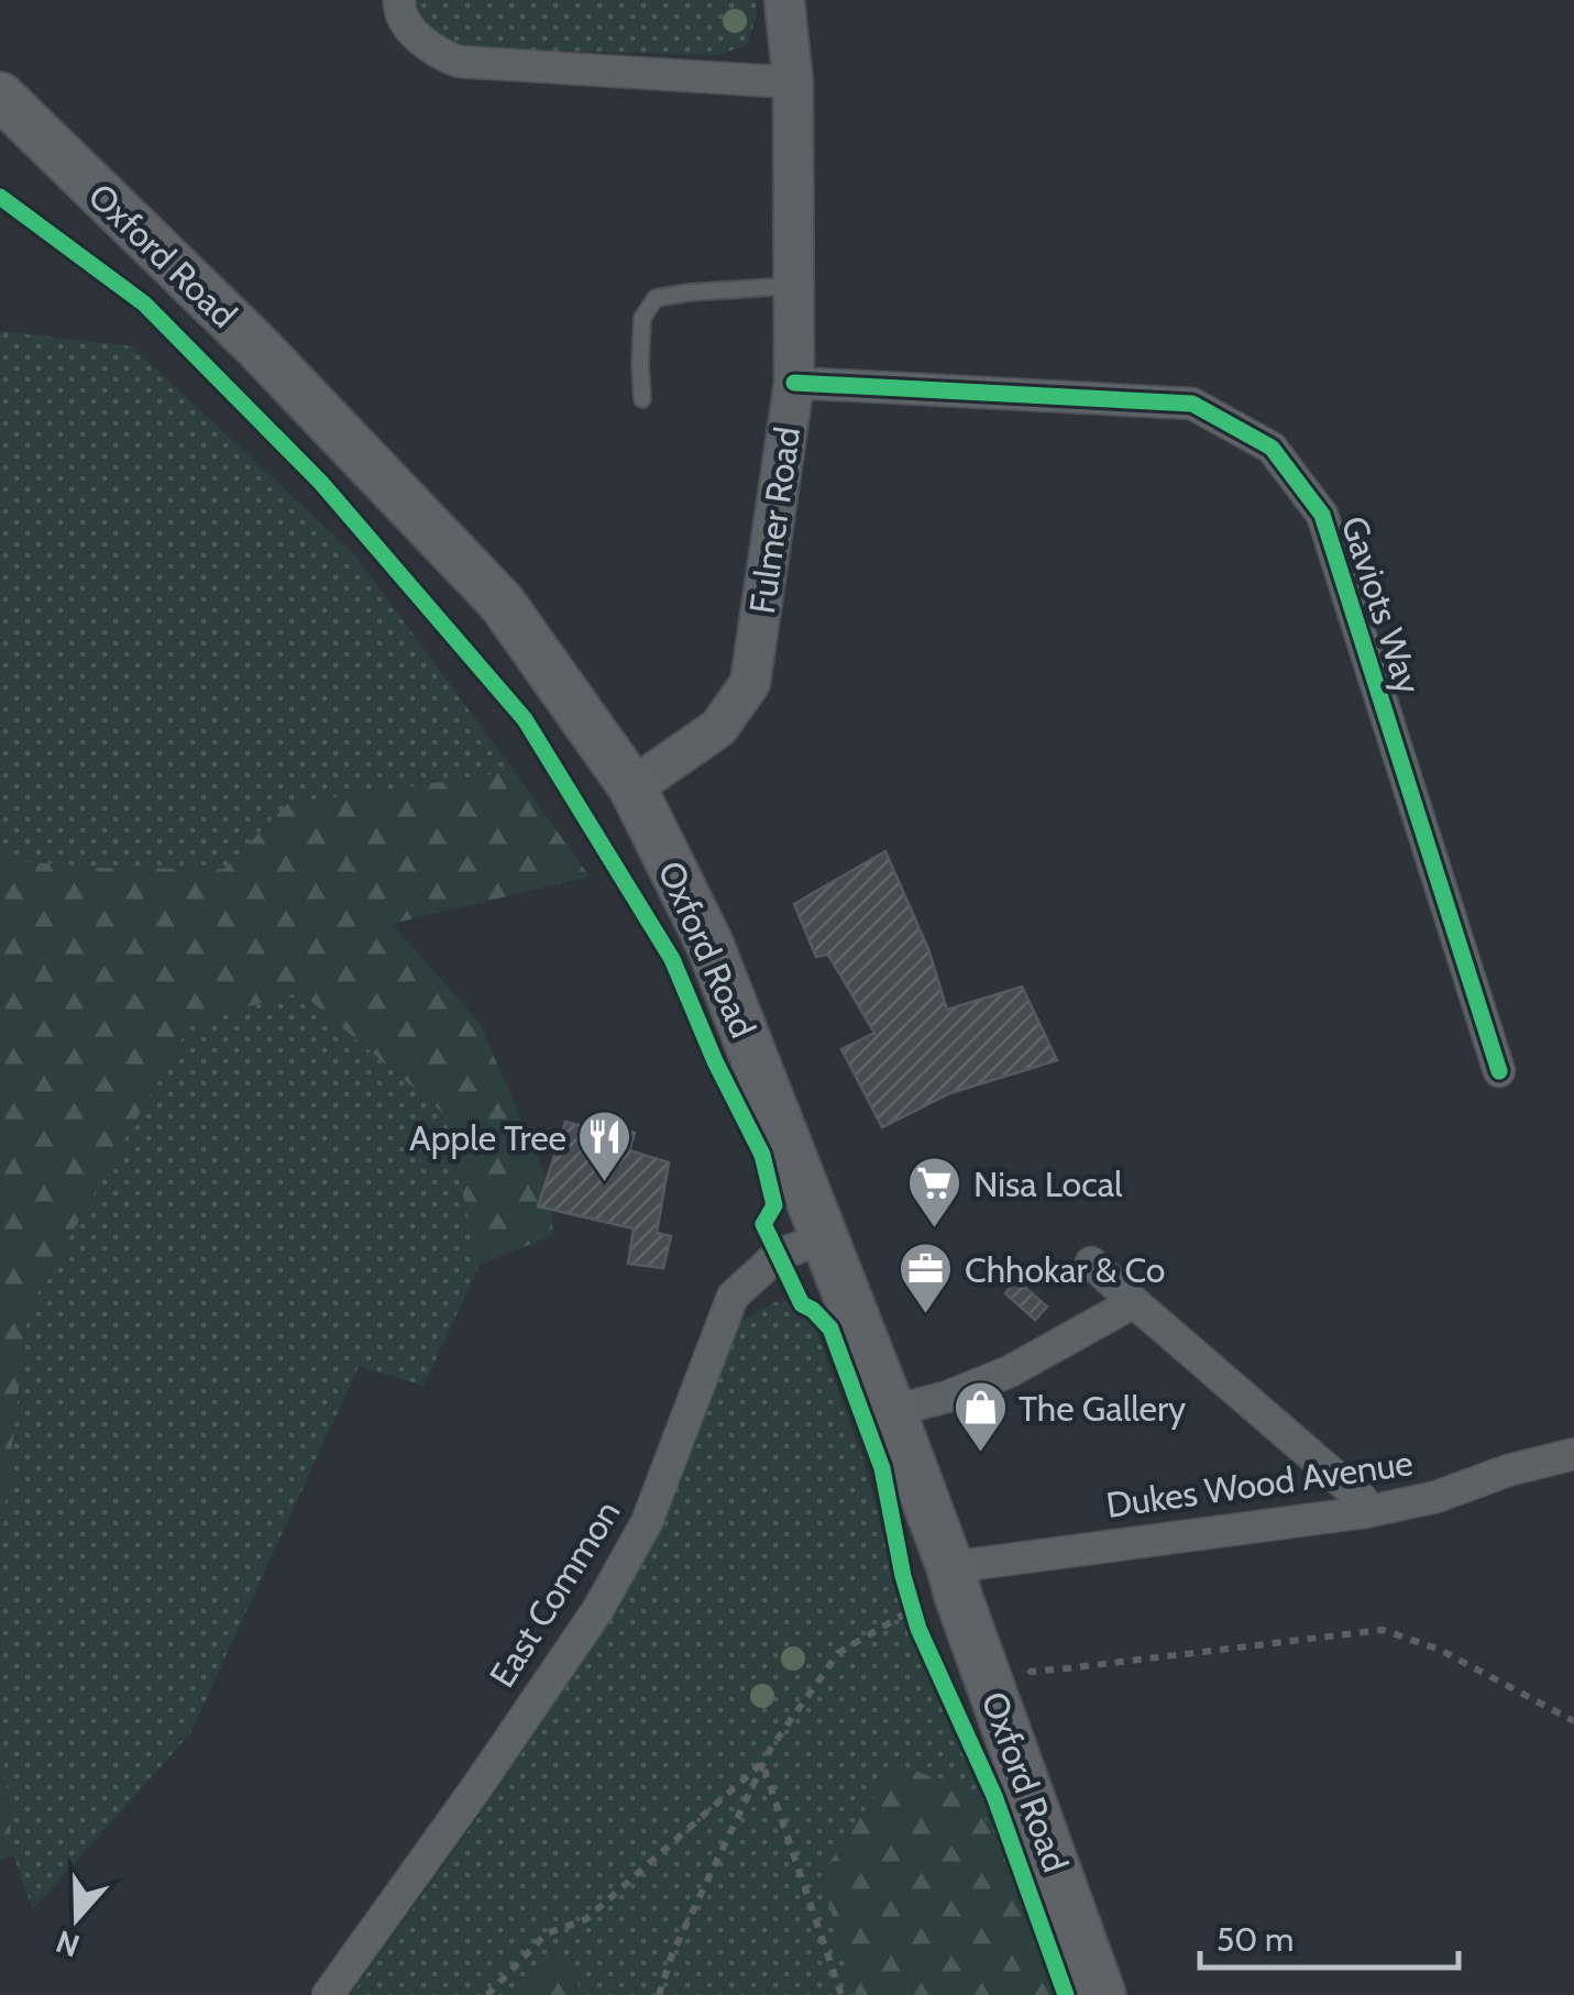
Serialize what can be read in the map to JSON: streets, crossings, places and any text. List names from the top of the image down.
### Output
{
  "streets": {
    "main road": ["Oxford Road"],
    "street": [
      "Fulmer Road",
      "Gaviots Way",
      "Dukes Wood Avenue",
      "East Common"
    ]
  },
  "crossings": [
    ["Oxford Road", "Fulmer Road"],
    ["Oxford Road", "Dukes Wood Avenue"],
    ["Oxford Road", "East Common"],
    ["Fulmer Road", "Gaviots Way"]
  ],
  "places": {
    "restaurant": ["Apple Tree"],
    "supermarket": ["Nisa Local"],
    "office": ["Chhokar & Co"],
    "shop": ["The Gallery"]
  },
  "scale_bar": "50 m",
  "north": "bottom"
}
